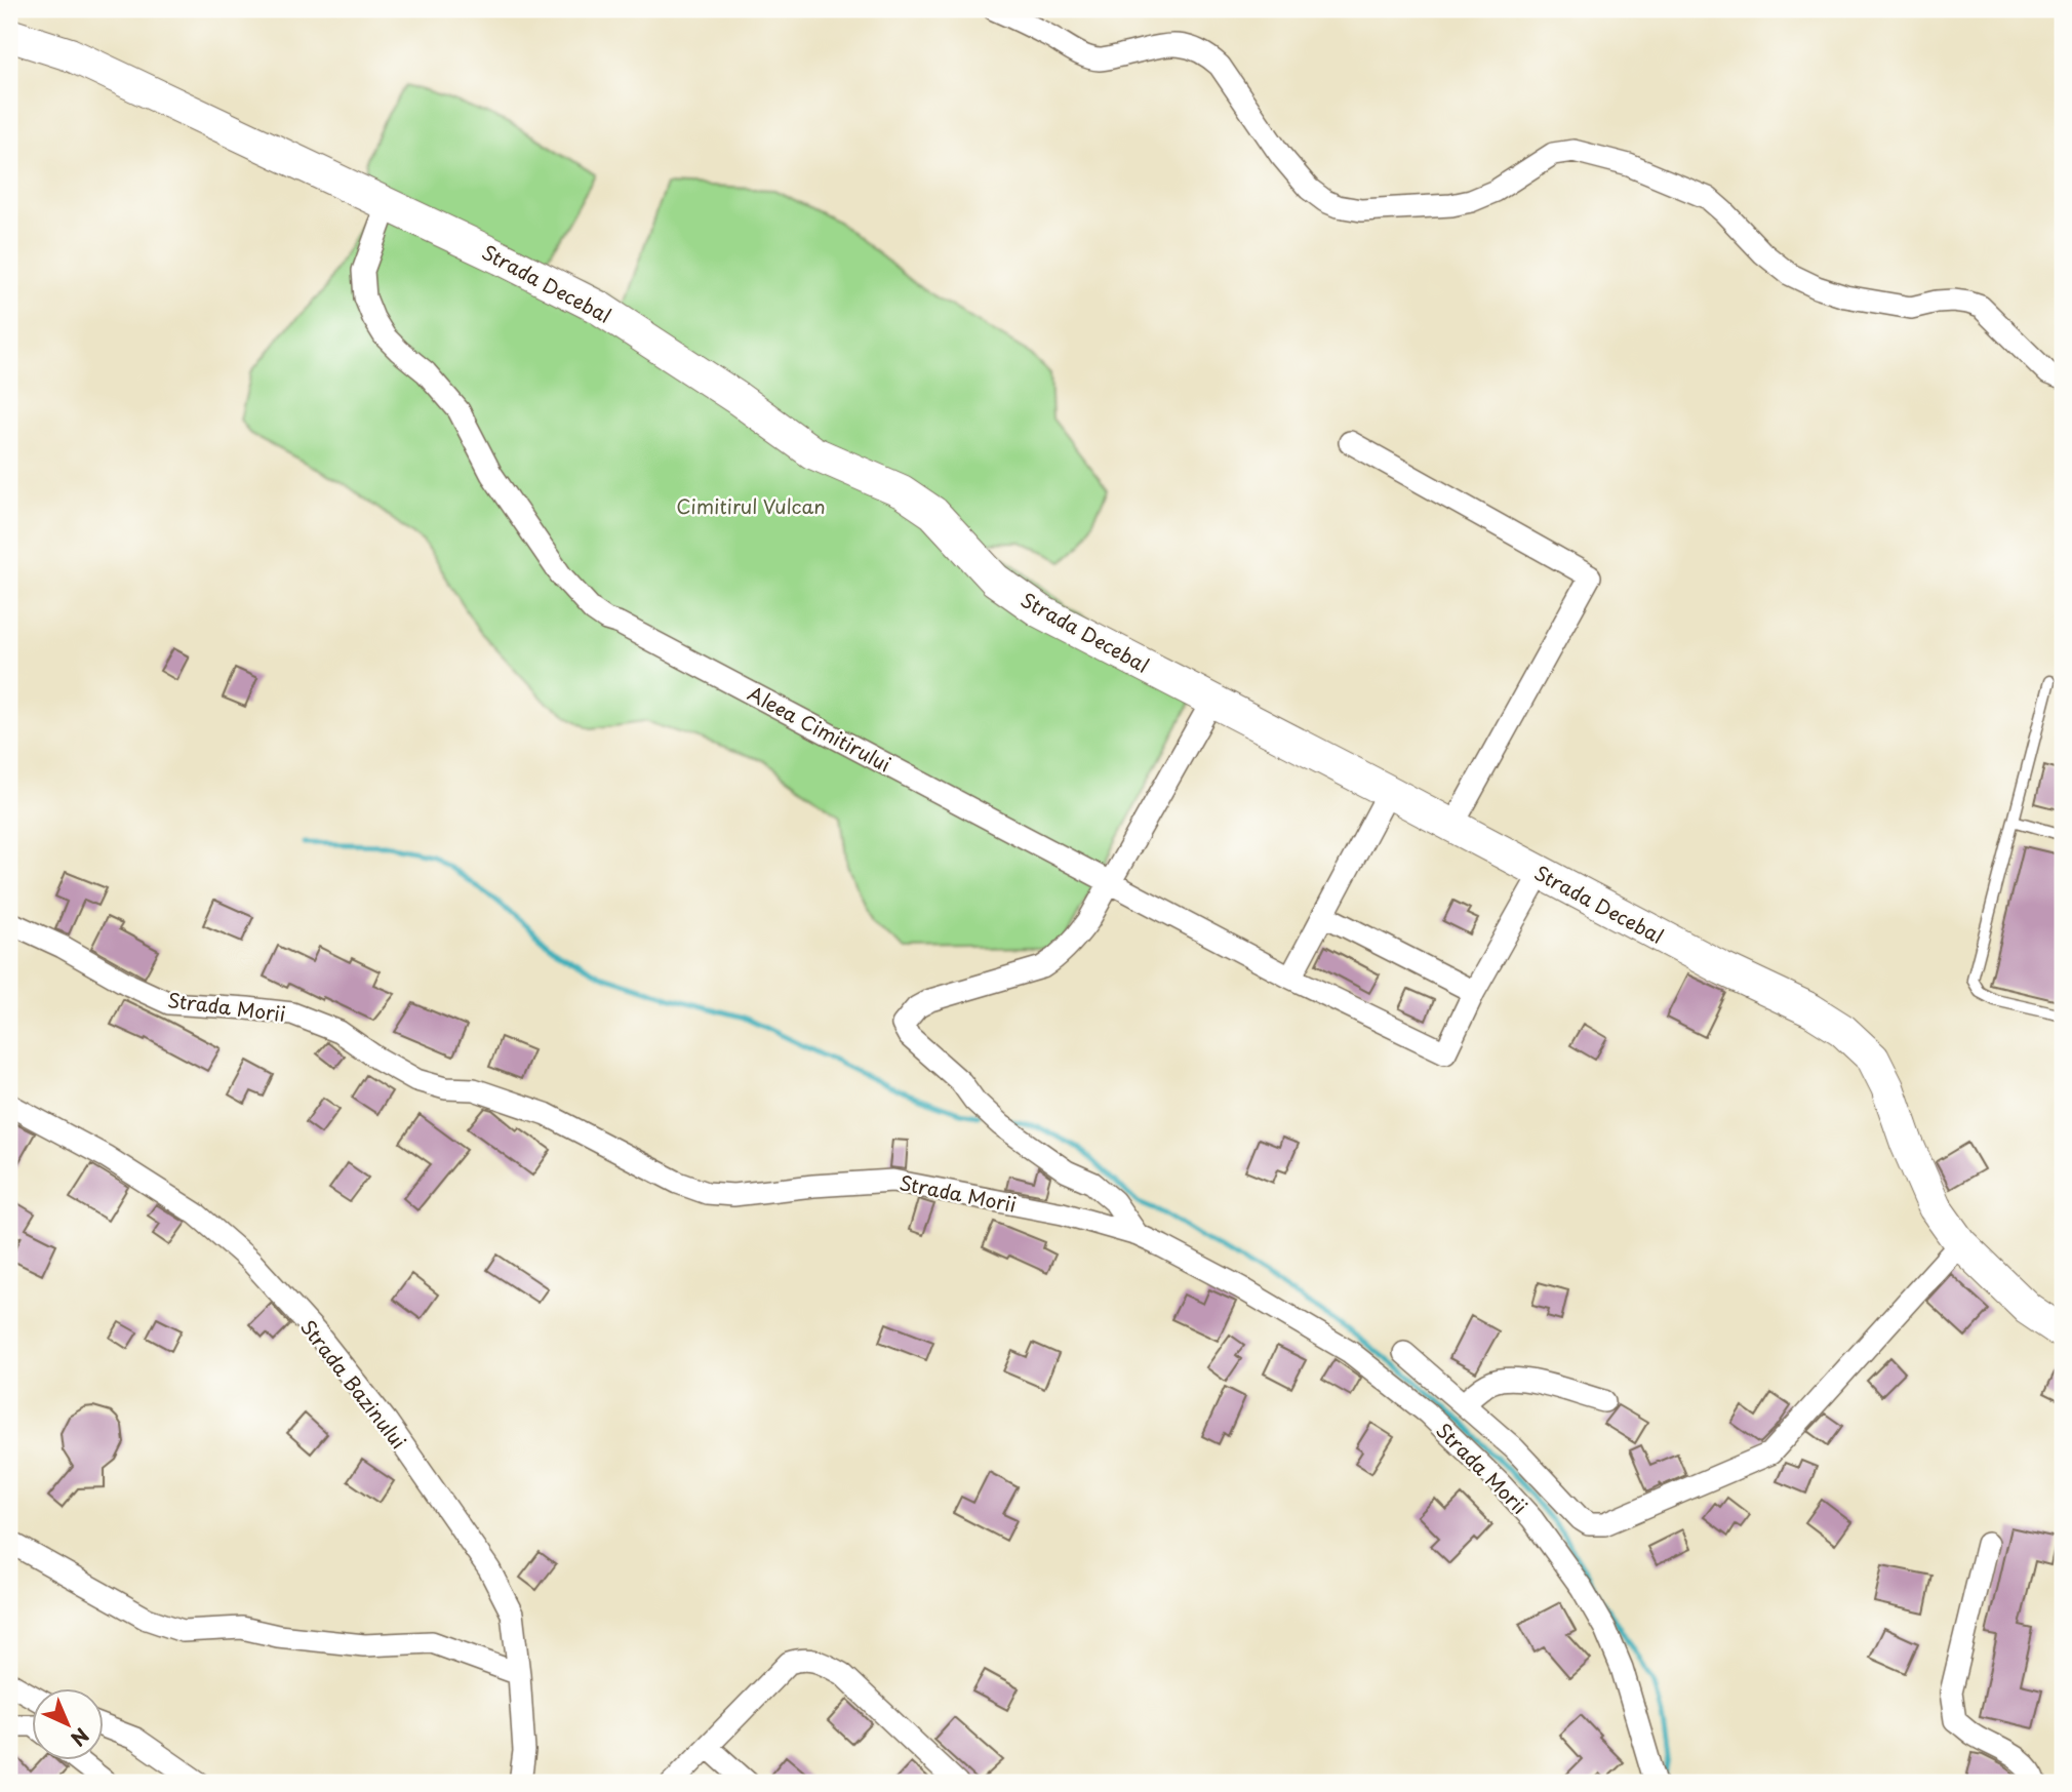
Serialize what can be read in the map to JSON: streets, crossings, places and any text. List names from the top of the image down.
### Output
{
  "streets": {
    "street": [
      "Strada Decebal",
      "Aleea Cimitirului",
      "Strada Morii",
      "Strada Bazinului"
    ]
  },
  "crossings": [
    ["Strada Decebal", "Aleea Cimitirului"]
  ],
  "parks": ["Cimitirul Vulcan"],
  "north": "bottom right"
}
